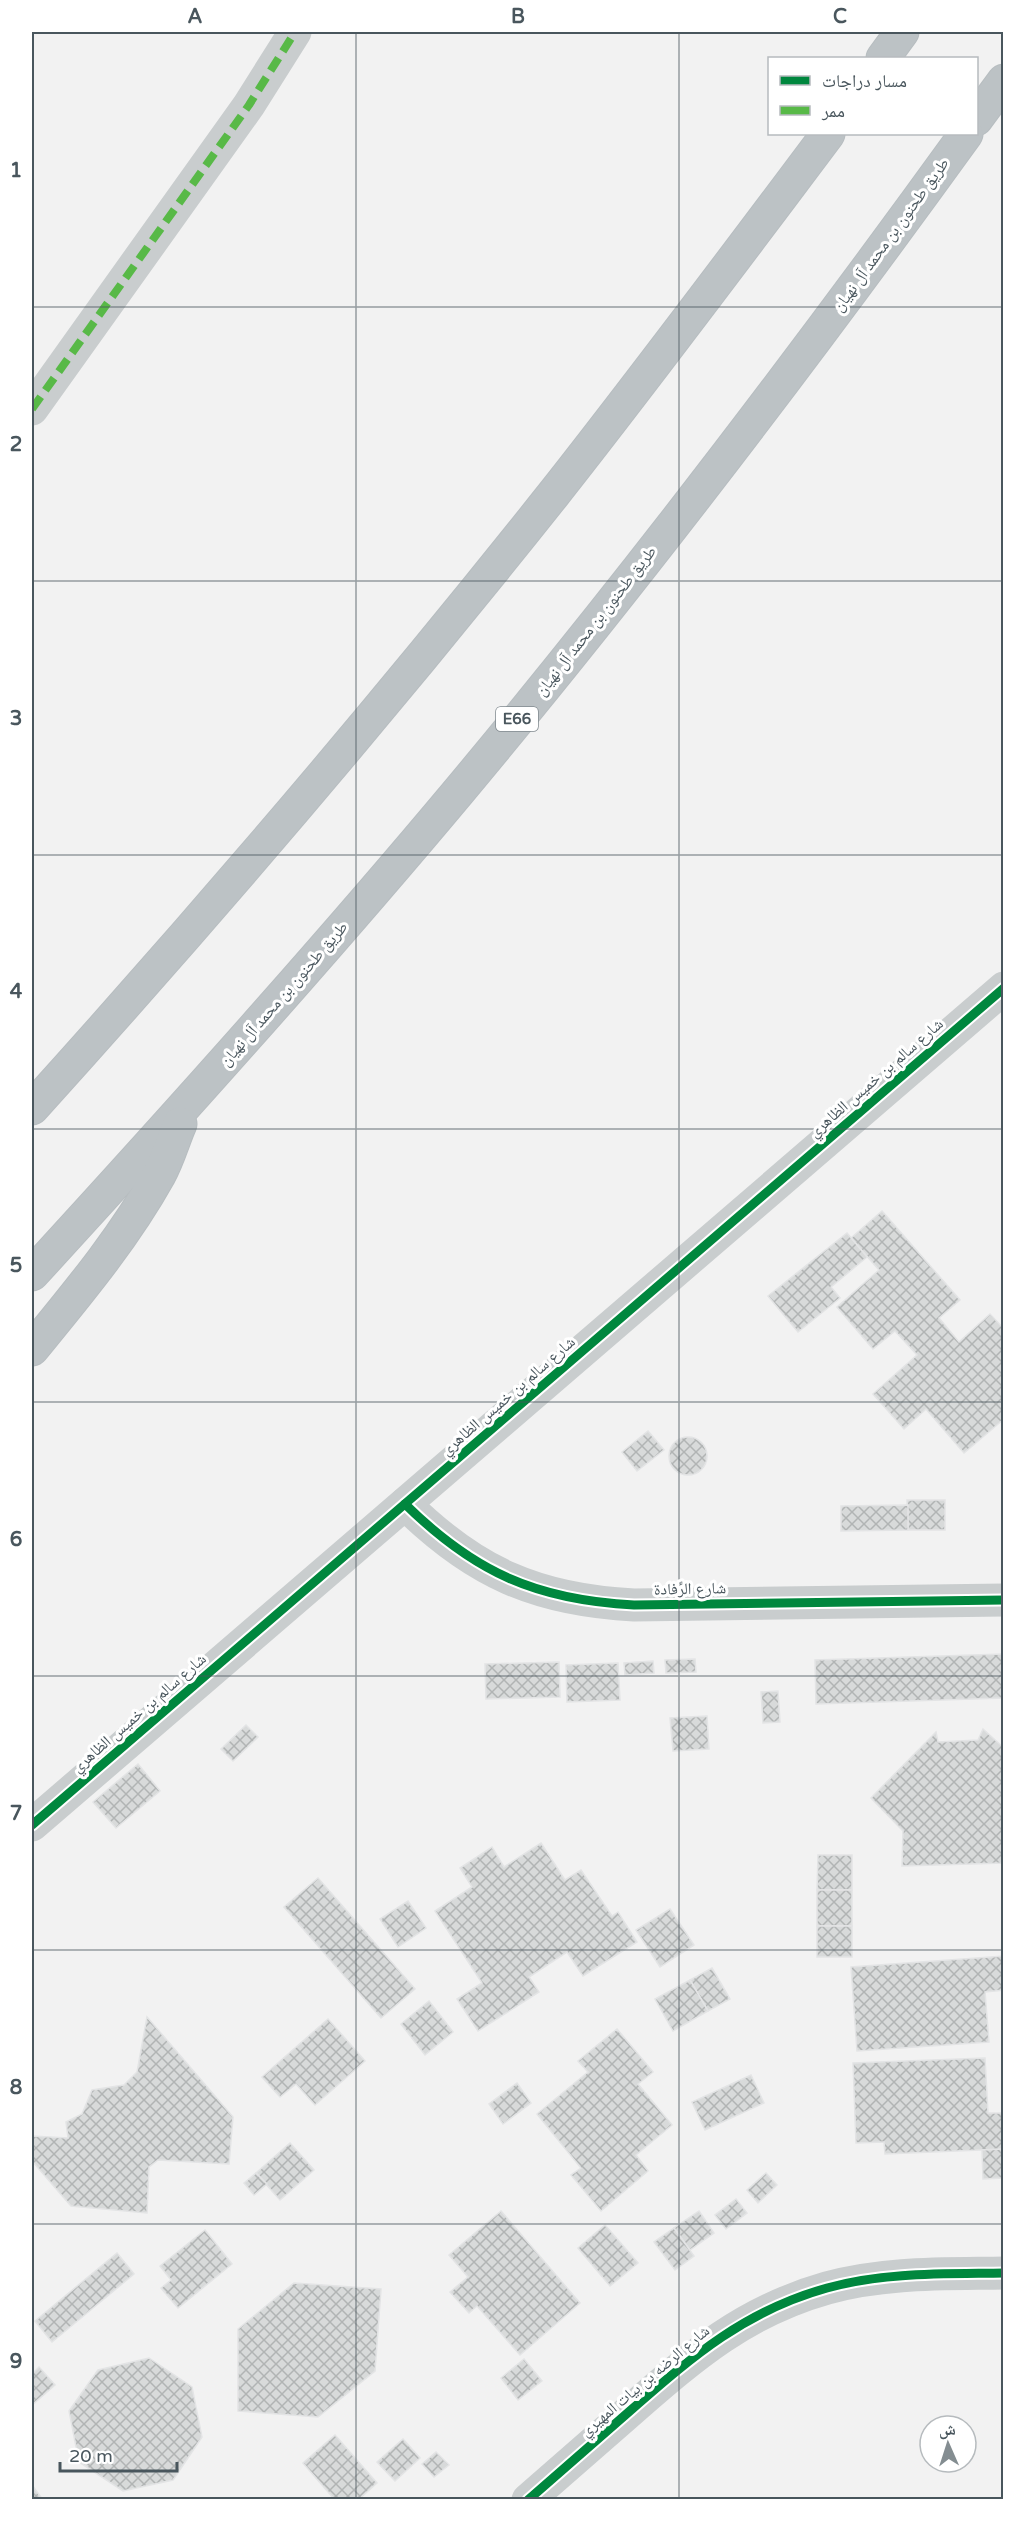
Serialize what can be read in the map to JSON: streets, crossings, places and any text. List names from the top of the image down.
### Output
{
  "streets": {
    "highway": ["طريق طحنون بن محمد آل نهيان", "E66"],
    "street": ["شارع سالم بن خميس الظاهري", "شارع الرِّفادة", "شارع الرضه بن بيات المهيري"]
  },
  "crossings": [
    ["شارع سالم بن خميس الظاهري", "شارع الرِّفادة"]
  ],
  "legend": ["مسار دراجات", "ممر"],
  "scale_bar": "20 m",
  "north": "top",
  "grid": {
    "columns": ["A", "B", "C"],
    "rows": [
      "1",
      "2",
      "3",
      "4",
      "5",
      "6",
      "7",
      "8",
      "9"
    ]
  }
}
